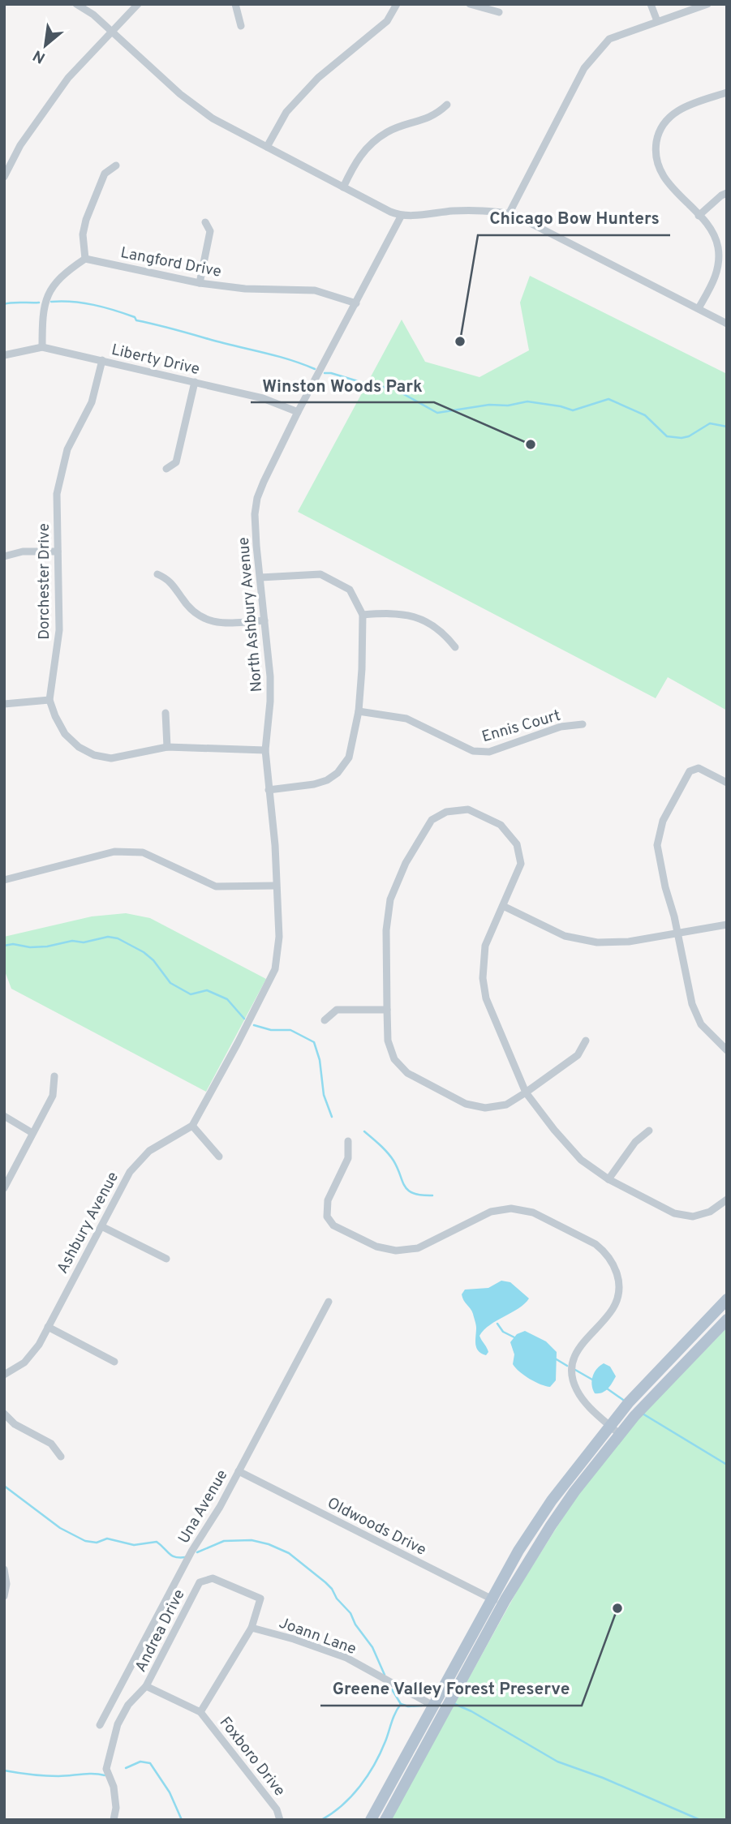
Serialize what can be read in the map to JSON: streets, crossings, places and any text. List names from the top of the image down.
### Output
{
  "streets": {
    "street": [
      "Langford Drive",
      "Liberty Drive",
      "Dorchester Drive",
      "North Ashbury Avenue",
      "Ennis Court",
      "Ashbury Avenue",
      "Una Avenue",
      "Oldwoods Drive",
      "Andrea Drive",
      "Joann Lane",
      "Foxboro Drive"
    ]
  },
  "crossings": [
    ["Langford Drive", "North Ashbury Avenue"],
    ["Liberty Drive", "Dorchester Drive"],
    ["Liberty Drive", "North Ashbury Avenue"],
    ["North Ashbury Avenue", "Ashbury Avenue"],
    ["Una Avenue", "Oldwoods Drive"],
    ["Andrea Drive", "Joann Lane"]
  ],
  "places": ["Chicago Bow Hunters", "Winston Woods Park", "Greene Valley Forest Preserve"],
  "north": "bottom left"
}
